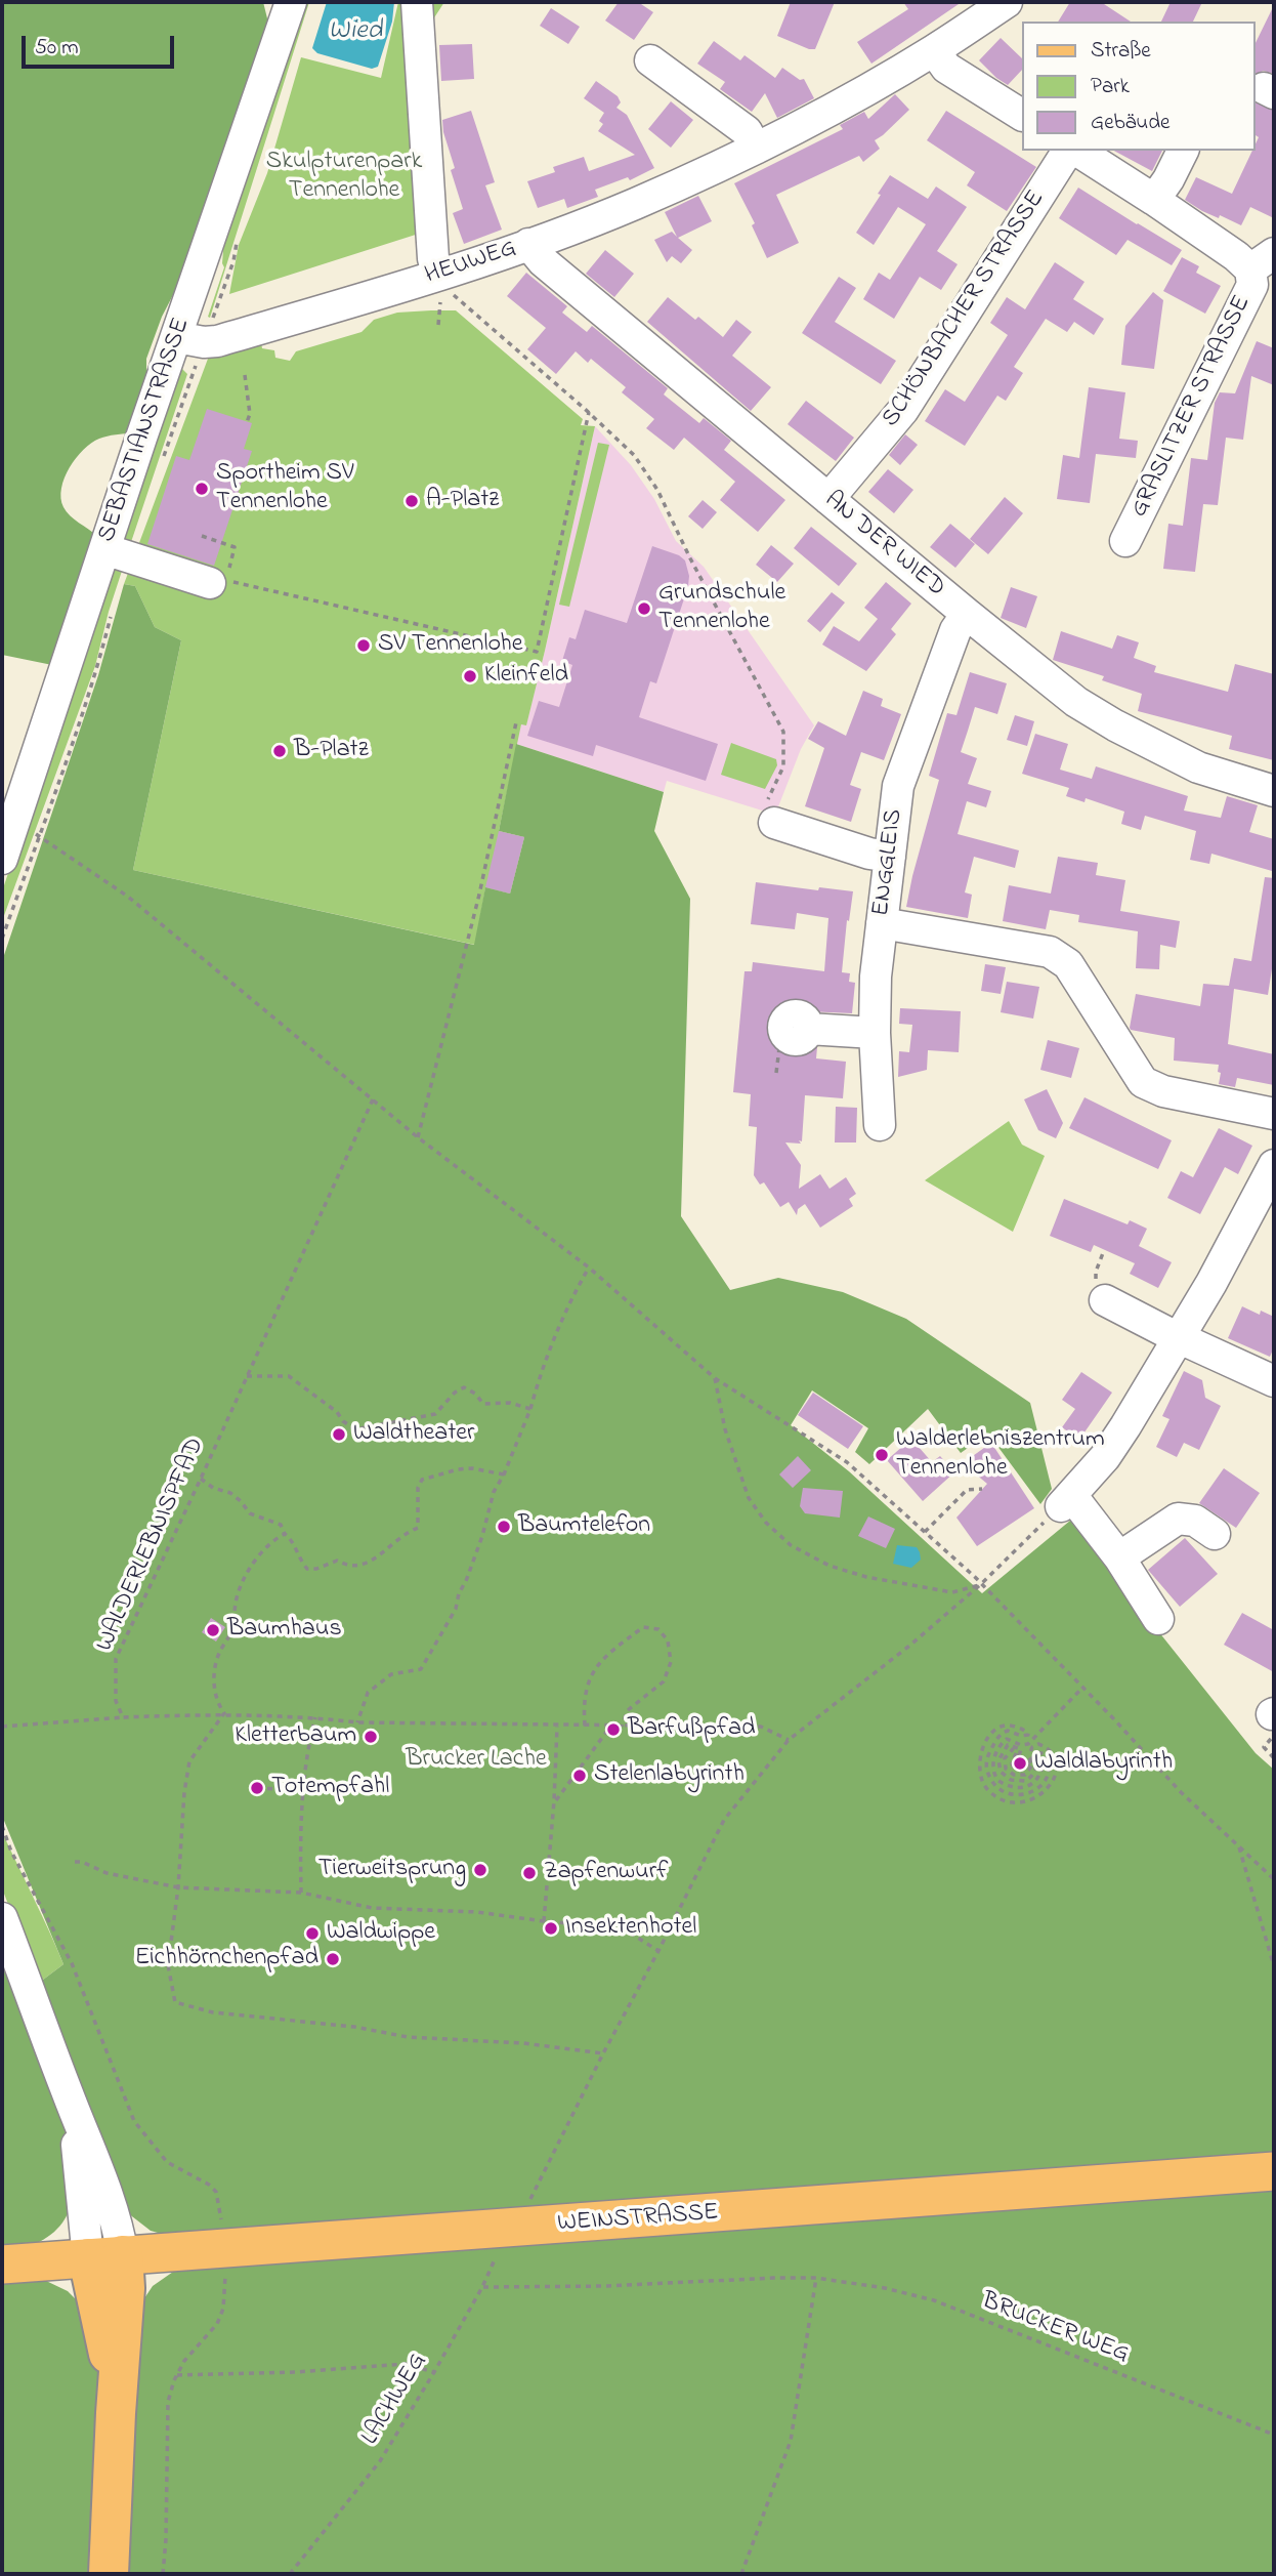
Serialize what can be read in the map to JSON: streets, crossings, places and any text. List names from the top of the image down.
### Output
{
  "streets": {
    "main road": ["WEINSTRASSE"],
    "street": [
      "HEUWEG",
      "SCHÖNBACHER STRASSE",
      "GRASLITZER STRASSE",
      "SEBASTIANSTRASSE",
      "AN DER WIED",
      "ENGGLEIS"
    ],
    "path": ["WALDERLEBNISPFAD", "BRUCKER WEG", "LACHWEG"]
  },
  "crossings": [
    ["HEUWEG", "SEBASTIANSTRASSE"],
    ["HEUWEG", "AN DER WIED"],
    ["SCHÖNBACHER STRASSE", "AN DER WIED"],
    ["AN DER WIED", "ENGGLEIS"],
    ["WEINSTRASSE", "LACHWEG"],
    ["BRUCKER WEG", "LACHWEG"]
  ],
  "water": ["Wied"],
  "parks": ["Skulpturenpark Tennenlohe", "Brucker Lache"],
  "places": [
    "Sportheim SV Tennenlohe",
    "A-Platz",
    "Grundschule Tennenlohe",
    "SV Tennenlohe",
    "Kleinfeld",
    "B-Platz",
    "Waldtheater",
    "Walderlebniszentrum Tennenlohe",
    "Baumtelefon",
    "Baumhaus",
    "Barfußpfad",
    "Kletterbaum",
    "Waldlabyrinth",
    "Stelenlabyrinth",
    "Totempfahl",
    "Tierweitsprung",
    "Zapfenwurf",
    "Insektenhotel",
    "Waldwippe",
    "Eichhörnchenpfad"
  ],
  "legend": ["Straße", "Park", "Gebäude"],
  "scale_bar": "50 m"
}
